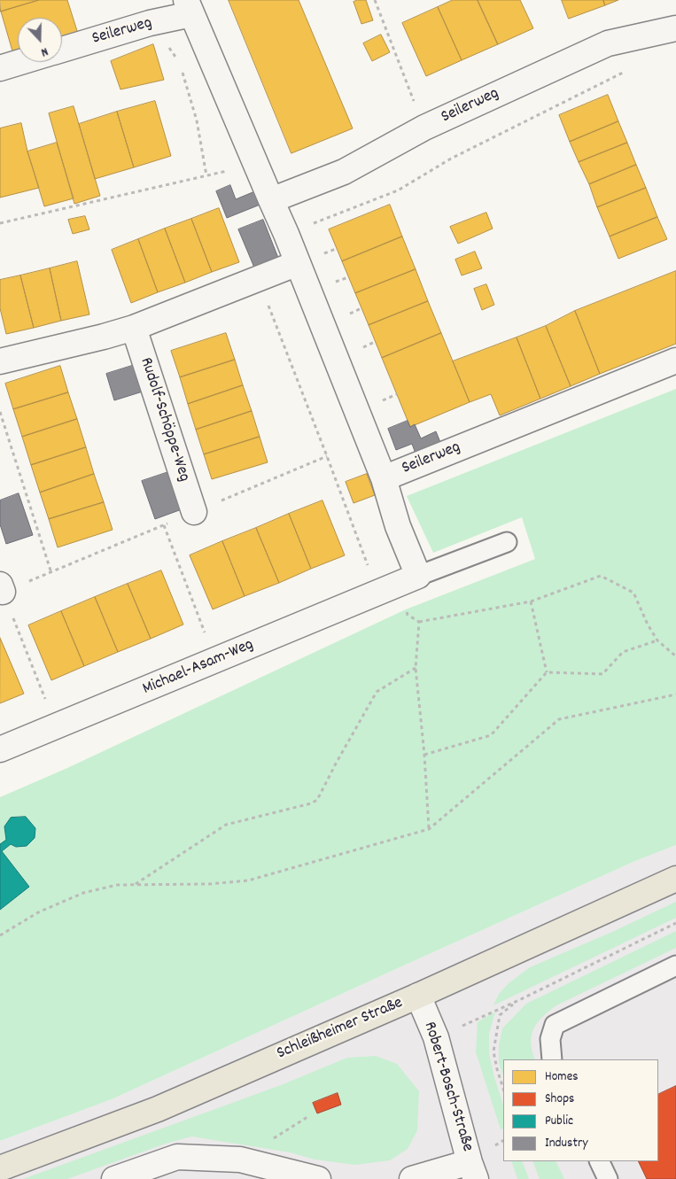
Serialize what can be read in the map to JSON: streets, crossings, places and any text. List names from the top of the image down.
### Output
{
  "streets": {
    "main road": ["Schleißheimer Straße"],
    "street": [
      "Seilerweg",
      "Rudolf-Schöppe-Weg",
      "Michael-Asam-Weg",
      "Robert-Bosch-Straße"
    ]
  },
  "crossings": [
    ["Seilerweg", "Michael-Asam-Weg"],
    ["Schleißheimer Straße", "Robert-Bosch-Straße"]
  ],
  "legend": [
    "Homes",
    "Shops",
    "Public",
    "Industry"
  ],
  "north": "bottom"
}
